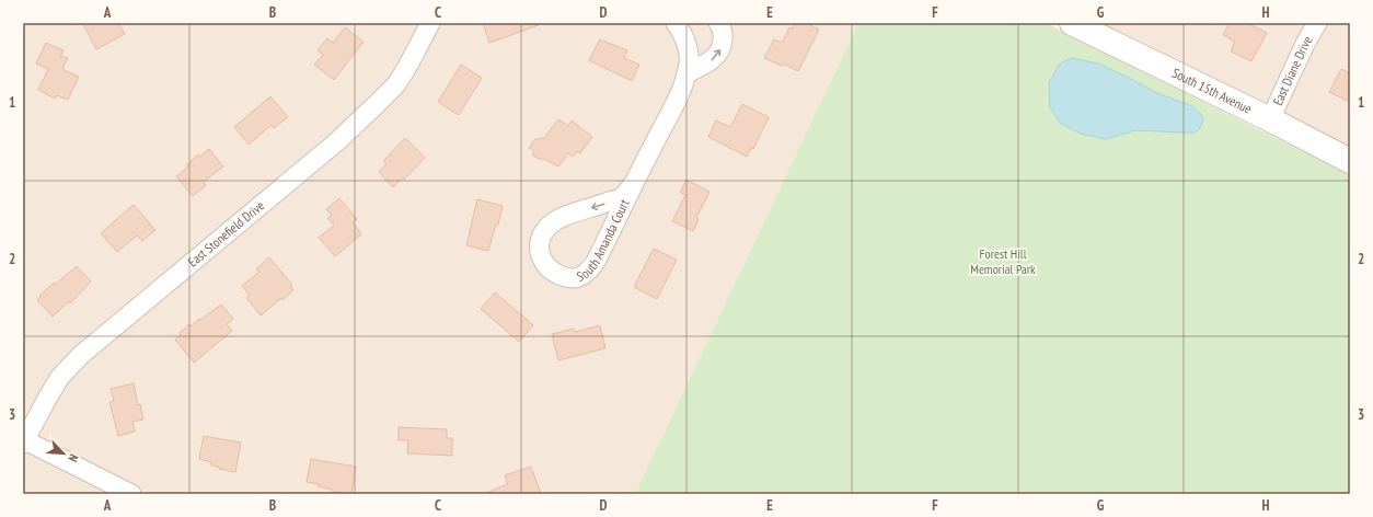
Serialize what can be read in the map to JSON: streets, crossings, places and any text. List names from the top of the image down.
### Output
{
  "streets": {
    "street": [
      "East Diane Drive",
      "South 15th Avenue",
      "East Stonefield Drive",
      "South Amanda Court"
    ]
  },
  "crossings": [
    ["East Diane Drive", "South 15th Avenue"]
  ],
  "parks": ["Forest Hill Memorial Park"],
  "north": "bottom right",
  "grid": {
    "columns": [
      "A",
      "B",
      "C",
      "D",
      "E",
      "F",
      "G",
      "H"
    ],
    "rows": ["1", "2", "3"]
  }
}
